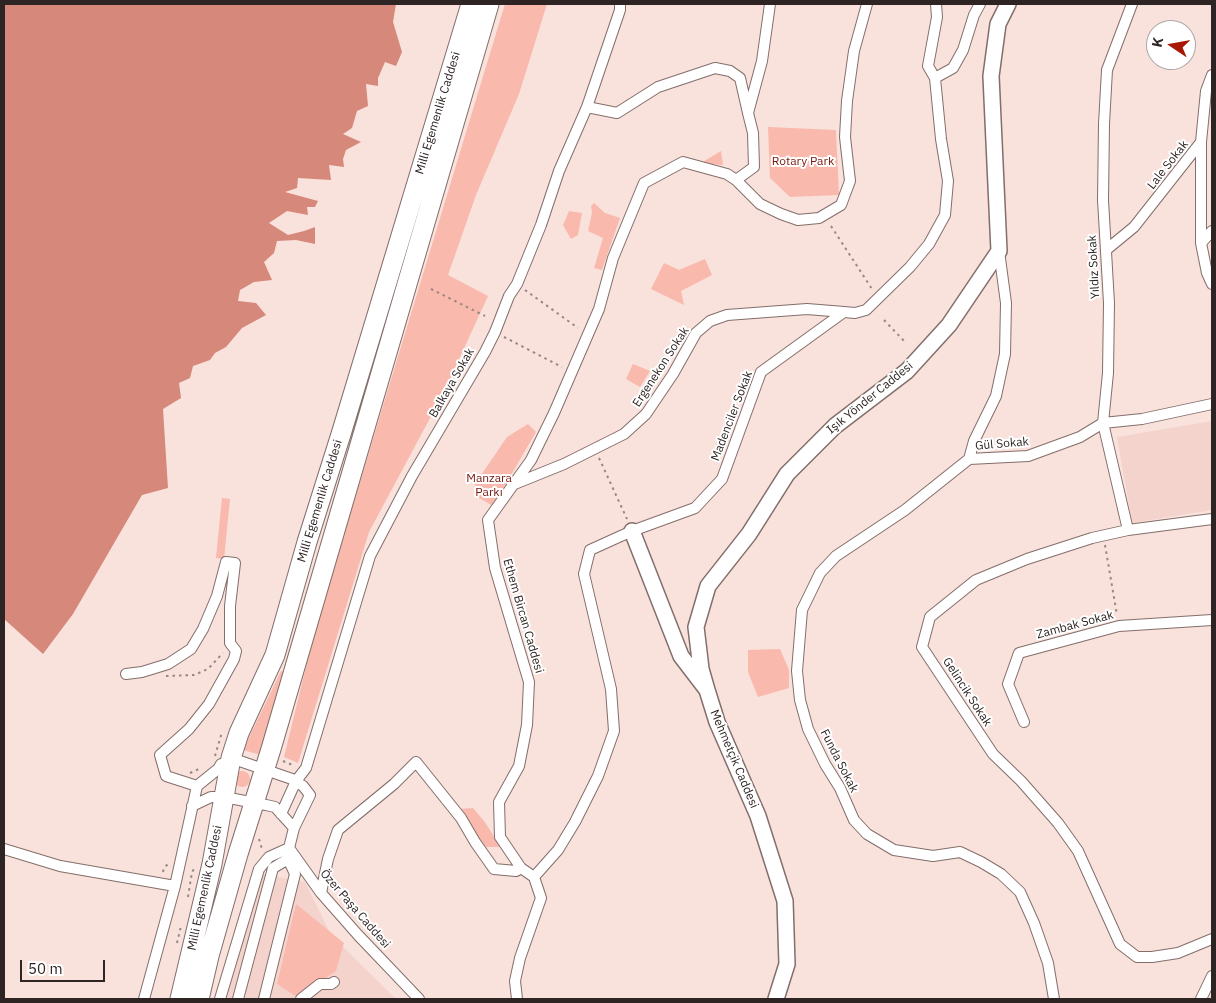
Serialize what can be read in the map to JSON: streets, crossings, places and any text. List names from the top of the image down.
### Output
{
  "streets": {
    "highway": ["Milli Egemenlik Caddesi"],
    "street": [
      "Lale Sokak",
      "Yıldız Sokak",
      "Ergenekon Sokak",
      "Balkaya Sokak",
      "Işık Yönder Caddesi",
      "Madenciler Sokak",
      "Gül Sokak",
      "Ethem Bircan Caddesi",
      "Zambak Sokak",
      "Gelincik Sokak",
      "Mehmetçik Caddesi",
      "Funda Sokak",
      "Özer Paşa Caddesi"
    ]
  },
  "crossings": [
    ["Lale Sokak", "Yıldız Sokak"],
    ["Yıldız Sokak", "Gül Sokak"],
    ["Yıldız Sokak", "Gelincik Sokak"],
    ["Ergenekon Sokak", "Madenciler Sokak"],
    ["Ergenekon Sokak", "Ethem Bircan Caddesi"],
    ["Işık Yönder Caddesi", "Gül Sokak"],
    ["Işık Yönder Caddesi", "Mehmetçik Caddesi"],
    ["Madenciler Sokak", "Ethem Bircan Caddesi"],
    ["Madenciler Sokak", "Mehmetçik Caddesi"],
    ["Gül Sokak", "Funda Sokak"]
  ],
  "parks": ["Rotary Park", "Manzara Parkı"],
  "scale_bar": "50 m",
  "north": "left"
}
